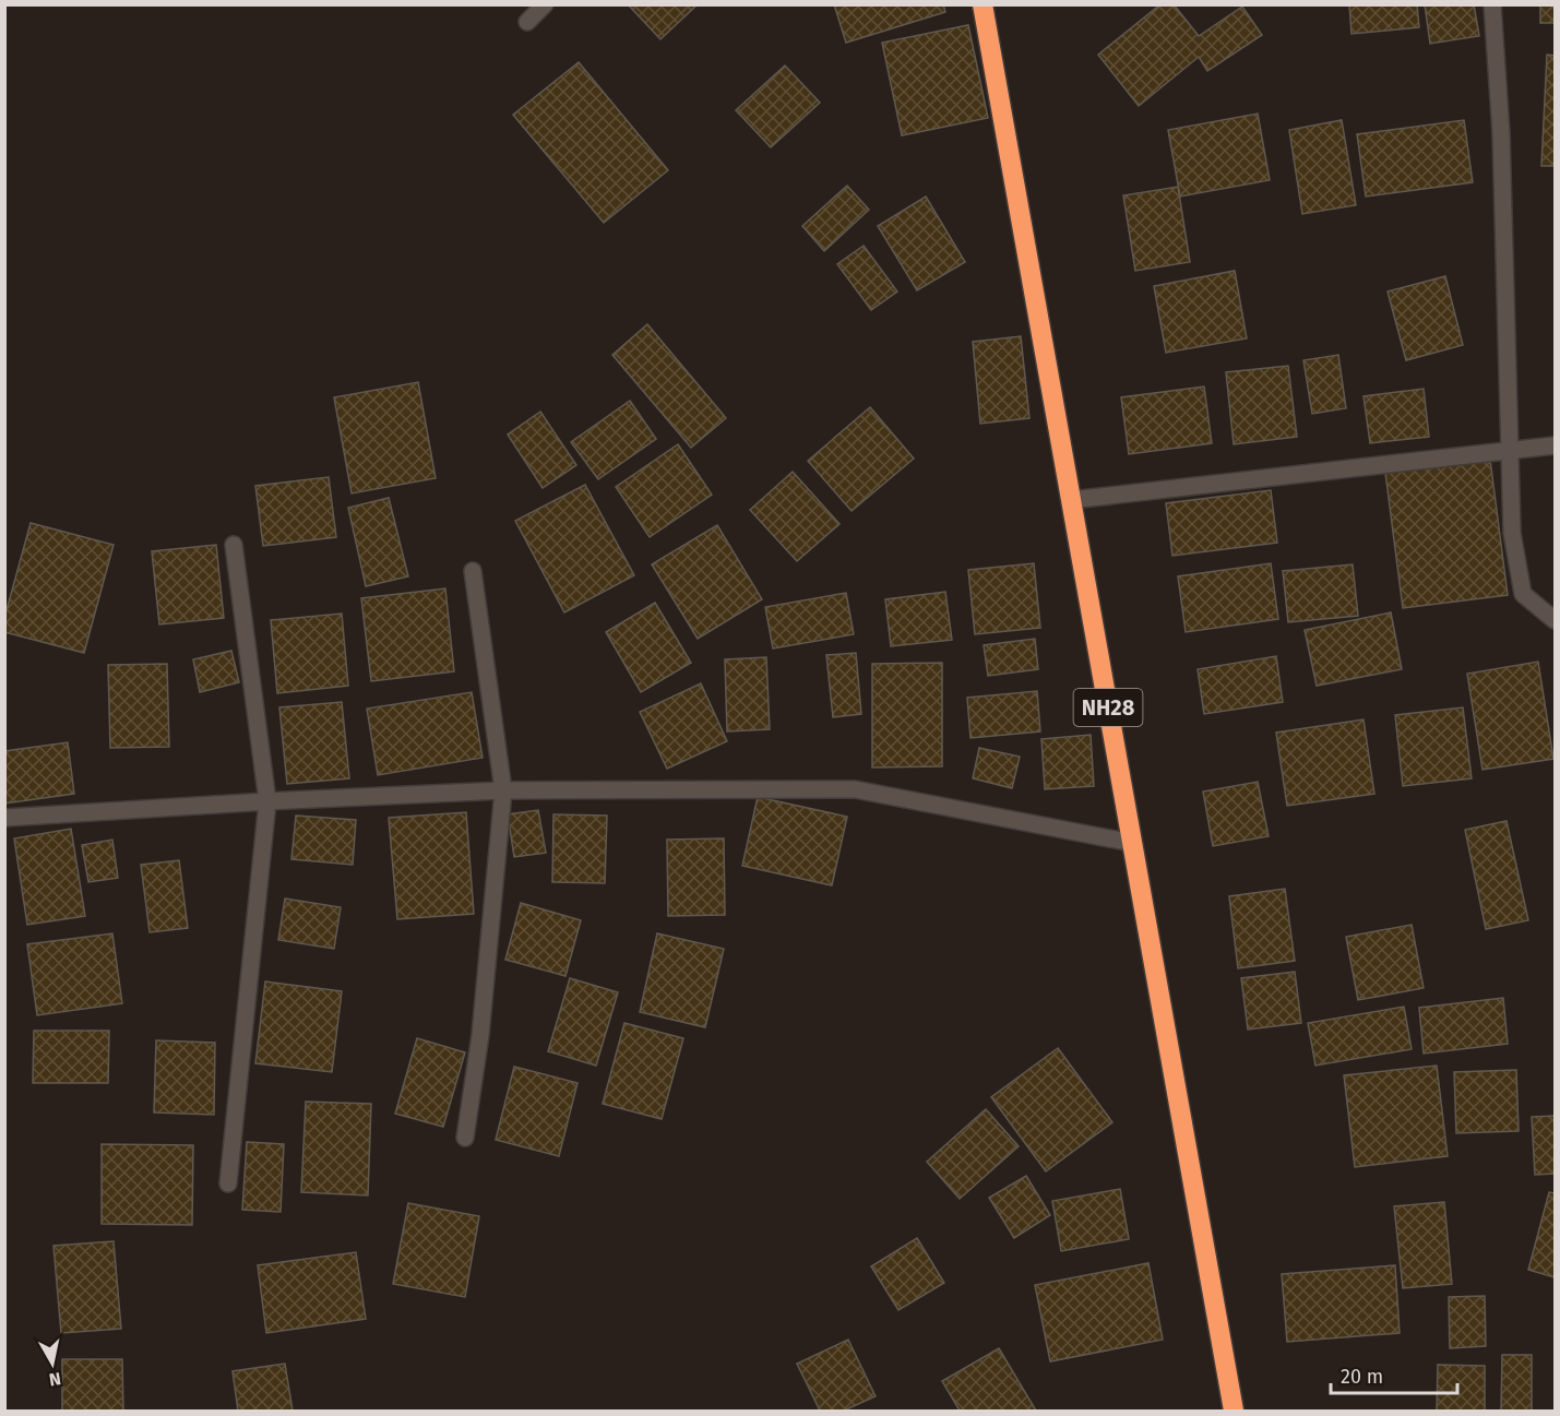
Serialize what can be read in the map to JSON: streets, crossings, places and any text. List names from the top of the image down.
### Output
{
  "streets": {
    "highway": ["NH28"]
  },
  "scale_bar": "20 m",
  "north": "bottom"
}
